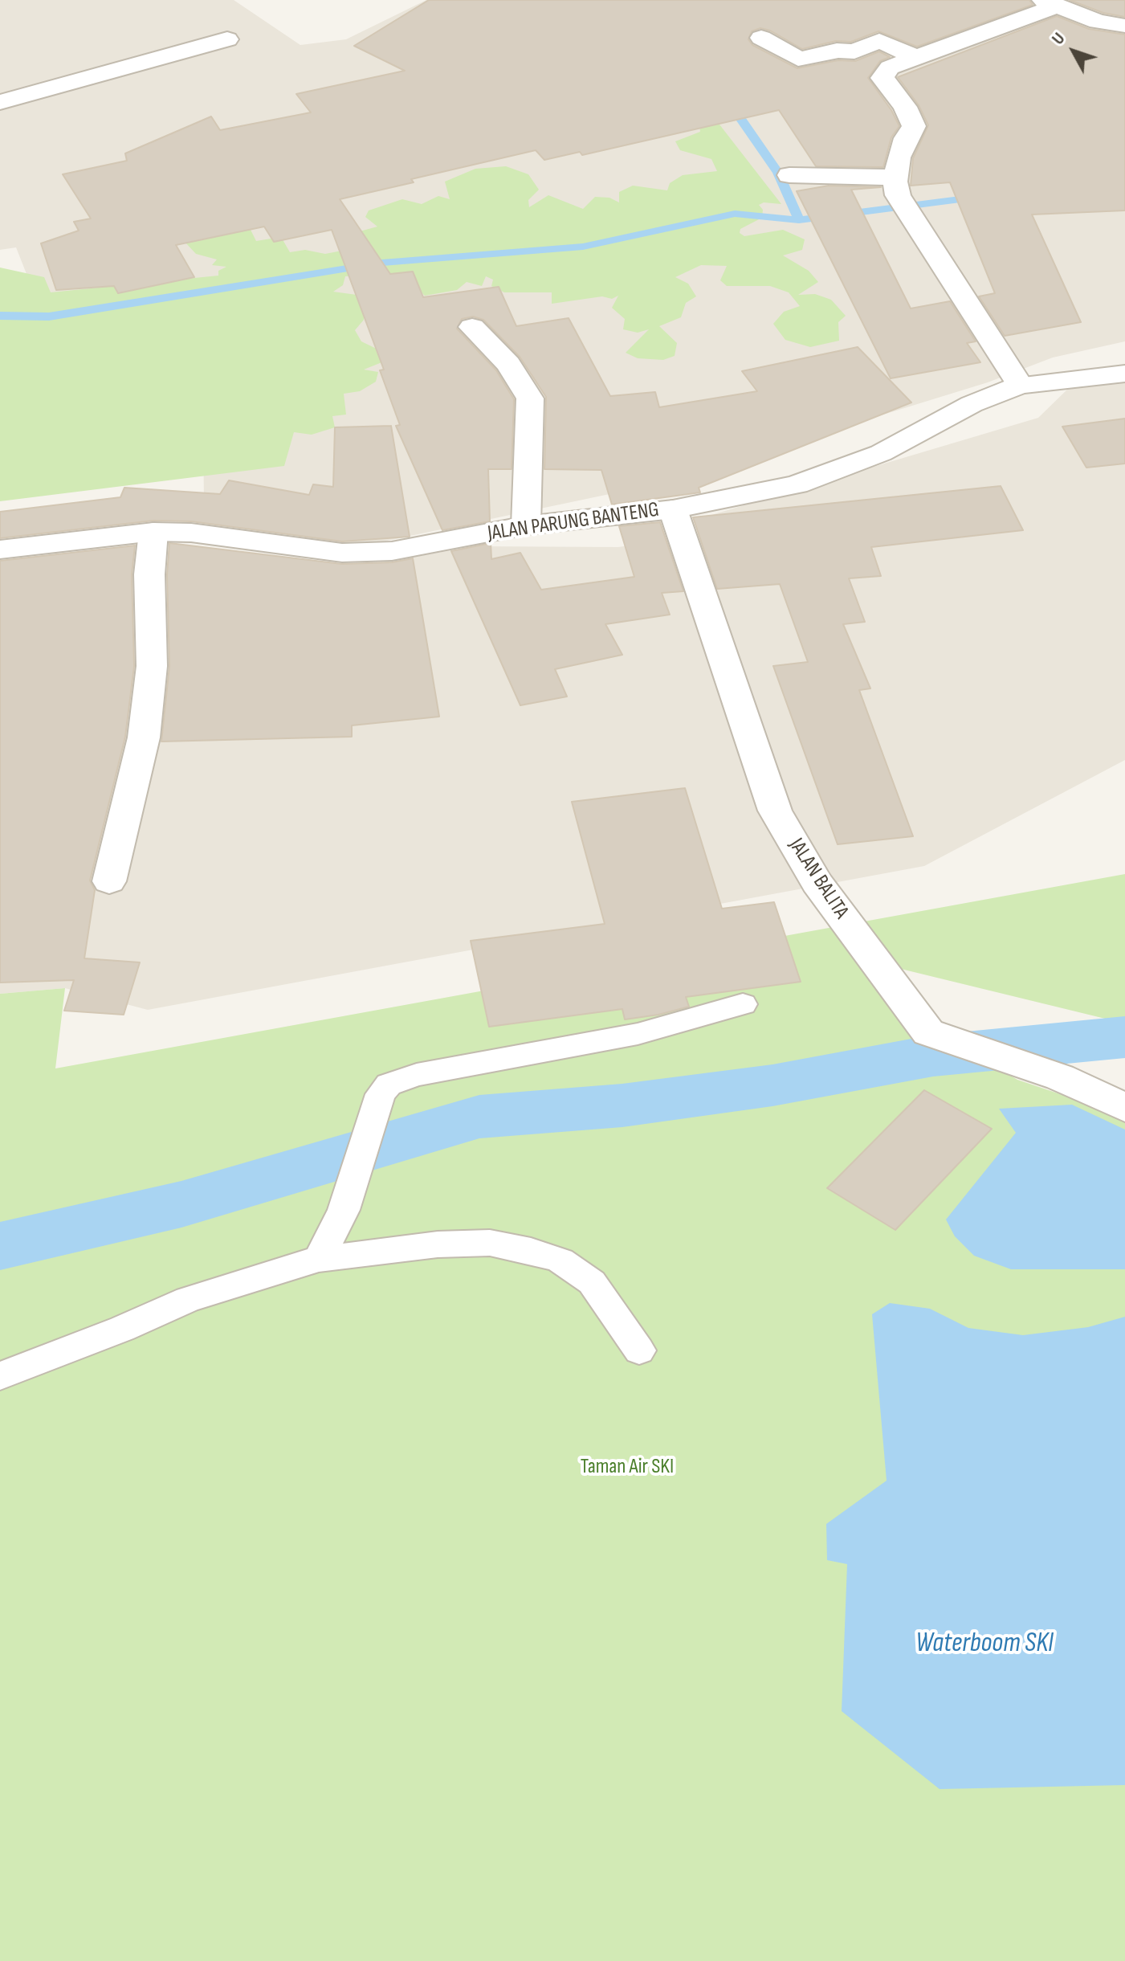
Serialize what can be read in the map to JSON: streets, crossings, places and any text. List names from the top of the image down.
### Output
{
  "streets": {
    "street": ["JALAN PARUNG BANTENG", "JALAN BALITA"]
  },
  "crossings": [
    ["JALAN PARUNG BANTENG", "JALAN BALITA"]
  ],
  "water": ["Waterboom SKI"],
  "parks": ["Taman Air SKI"],
  "north": "top left"
}
